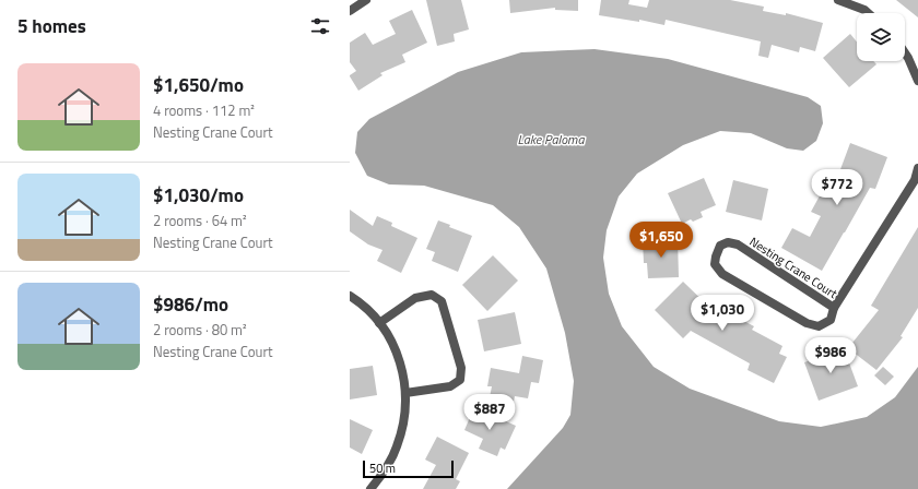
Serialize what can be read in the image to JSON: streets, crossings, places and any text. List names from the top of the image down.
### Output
{
  "streets": {
    "street": ["Nesting Crane Court"]
  },
  "water": ["Lake Paloma"],
  "scale_bar": "50 m",
  "page": {
    "heading": "5 homes",
    "list": [
      {
        "name": "$1,650/mo",
        "note": "4 rooms · 112 m² · Nesting Crane Court"
      },
      {
        "name": "$1,030/mo",
        "note": "2 rooms · 64 m² · Nesting Crane Court"
      },
      {
        "name": "$986/mo",
        "note": "2 rooms · 80 m² · Nesting Crane Court"
      }
    ],
    "price": [
      "$772",
      "$1,650",
      "$1,030",
      "$986",
      "$887"
    ],
    "scale": "50 m"
  }
}
